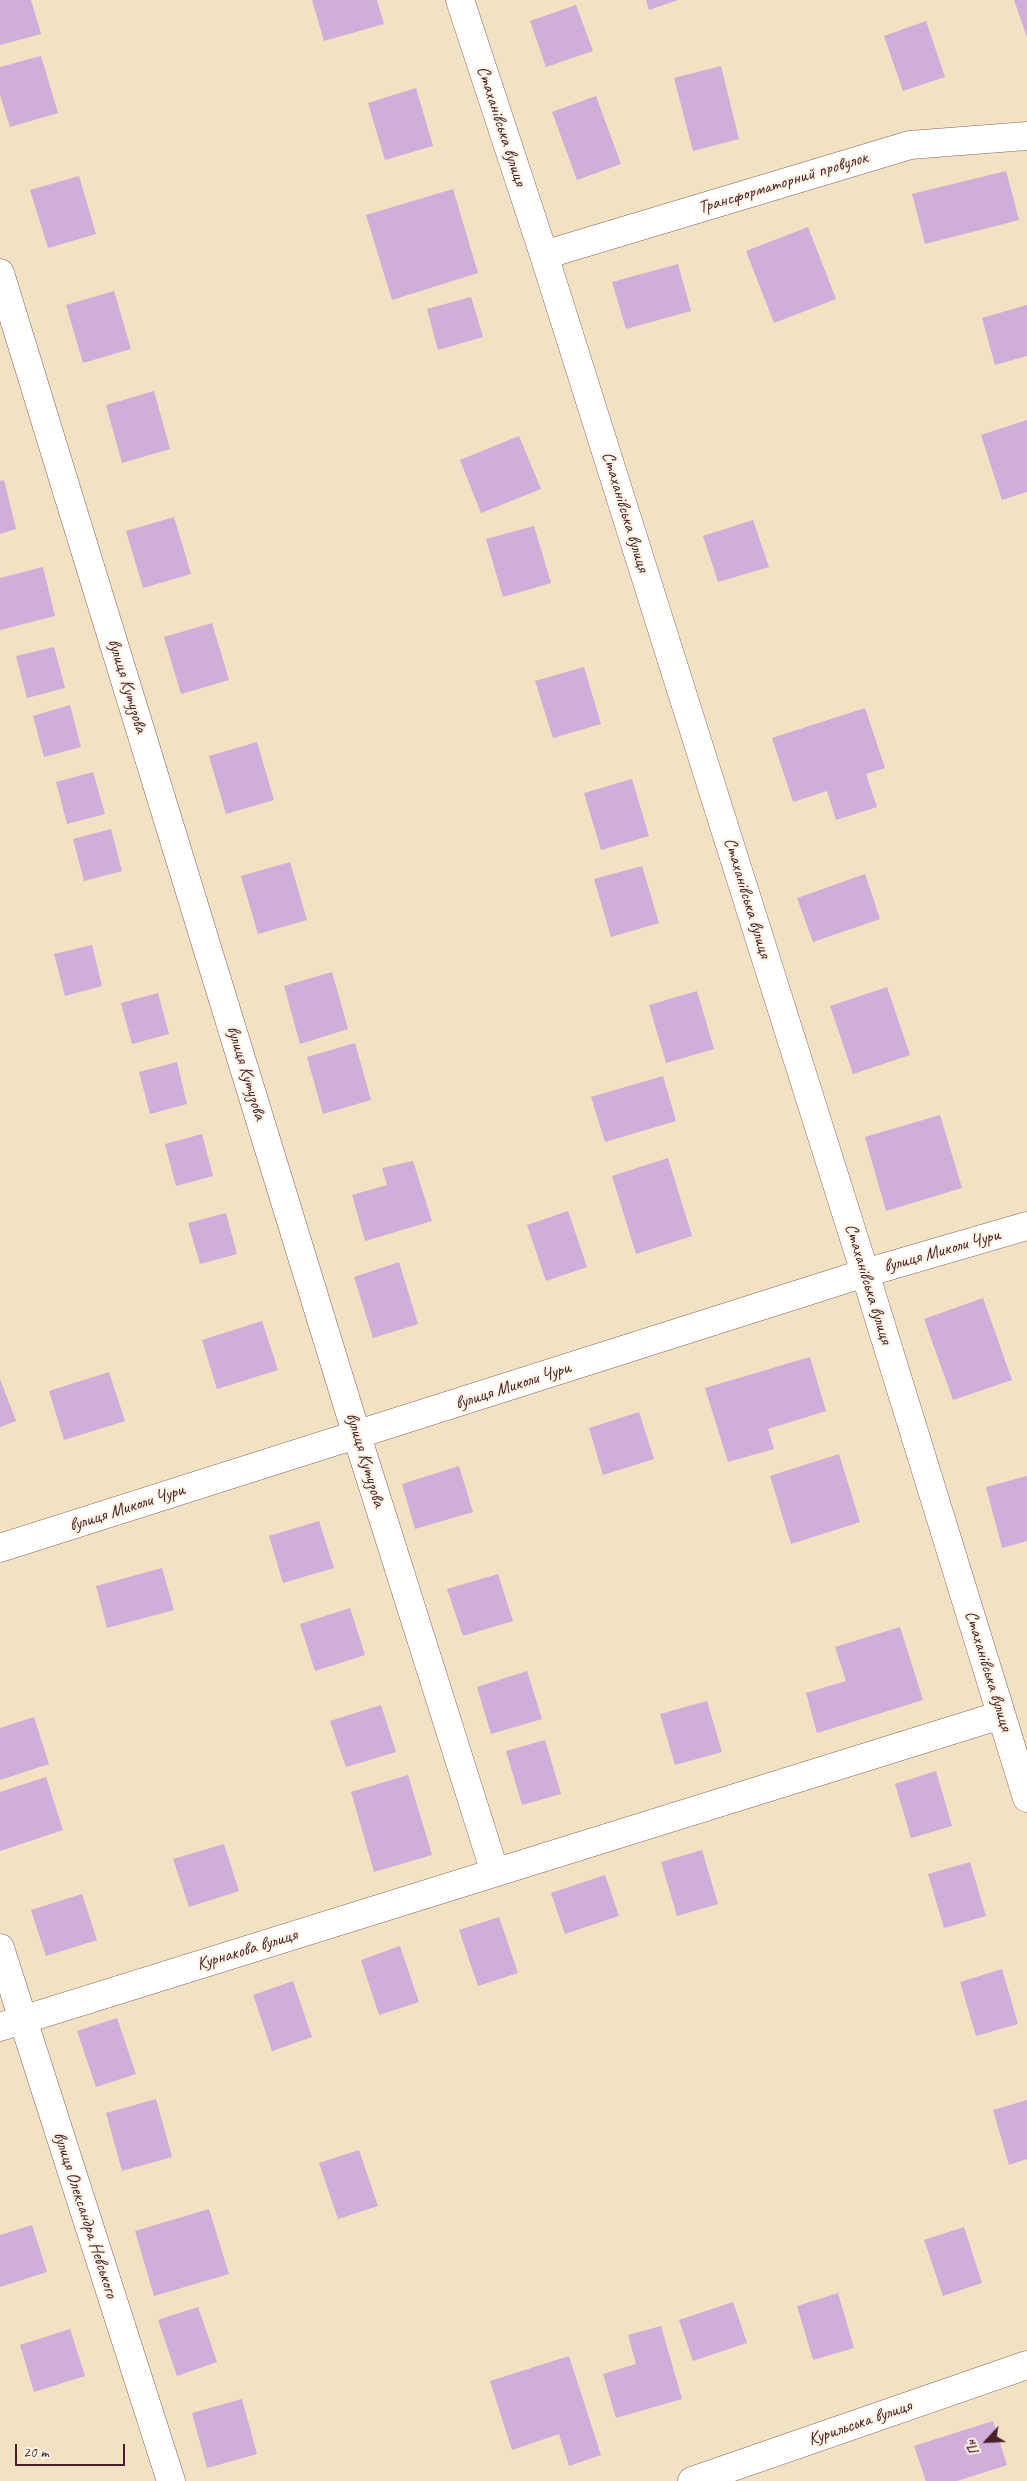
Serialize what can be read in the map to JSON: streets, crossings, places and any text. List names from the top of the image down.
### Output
{
  "streets": {
    "street": [
      "Стаханівська вулиця",
      "Трансформаторний провулок",
      "вулиця Кутузова",
      "вулиця Миколи Чури",
      "Курнакова вулиця",
      "вулиця Олександра Невського",
      "Курильська вулиця"
    ]
  },
  "crossings": [
    ["Стаханівська вулиця", "Трансформаторний провулок"],
    ["Стаханівська вулиця", "вулиця Миколи Чури"],
    ["Стаханівська вулиця", "Курнакова вулиця"],
    ["вулиця Кутузова", "вулиця Миколи Чури"],
    ["вулиця Кутузова", "Курнакова вулиця"],
    ["Курнакова вулиця", "вулиця Олександра Невського"]
  ],
  "scale_bar": "20 m",
  "north": "bottom left"
}
